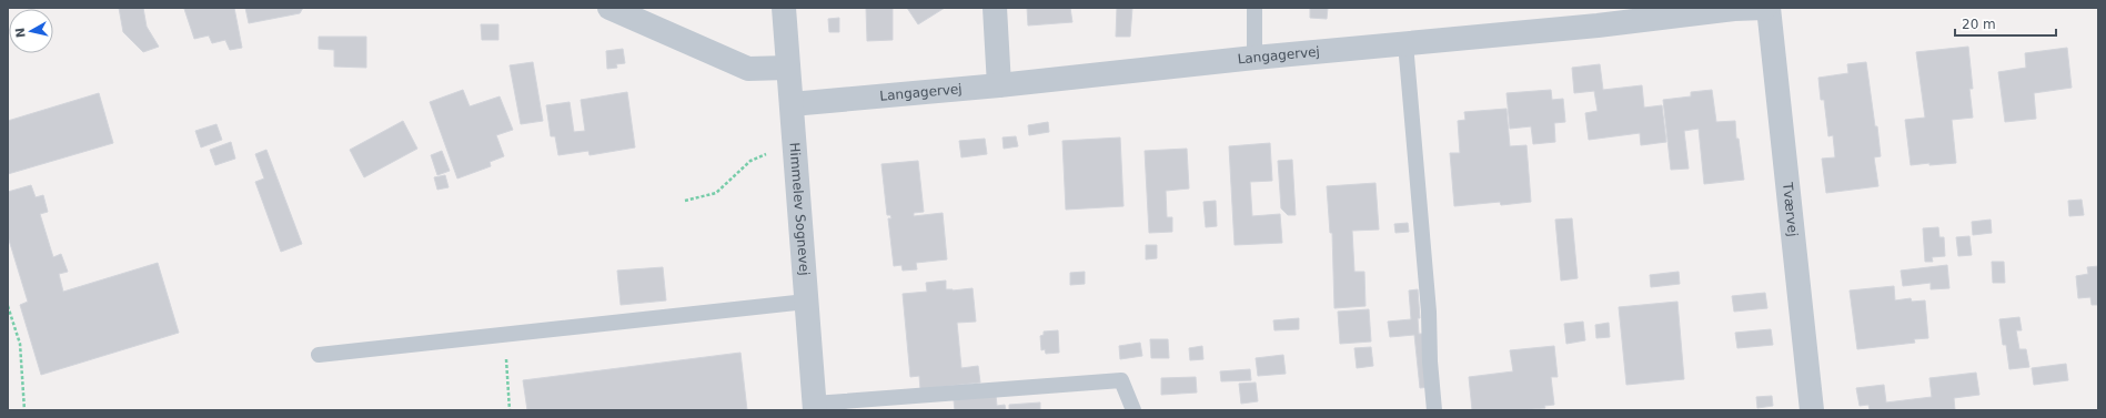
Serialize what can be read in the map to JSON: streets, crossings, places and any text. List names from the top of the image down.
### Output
{
  "streets": {
    "street": ["Langagervej", "Himmelev Sognevej", "Tværvej"]
  },
  "crossings": [
    ["Langagervej", "Himmelev Sognevej"],
    ["Langagervej", "Tværvej"]
  ],
  "scale_bar": "20 m",
  "north": "left"
}
